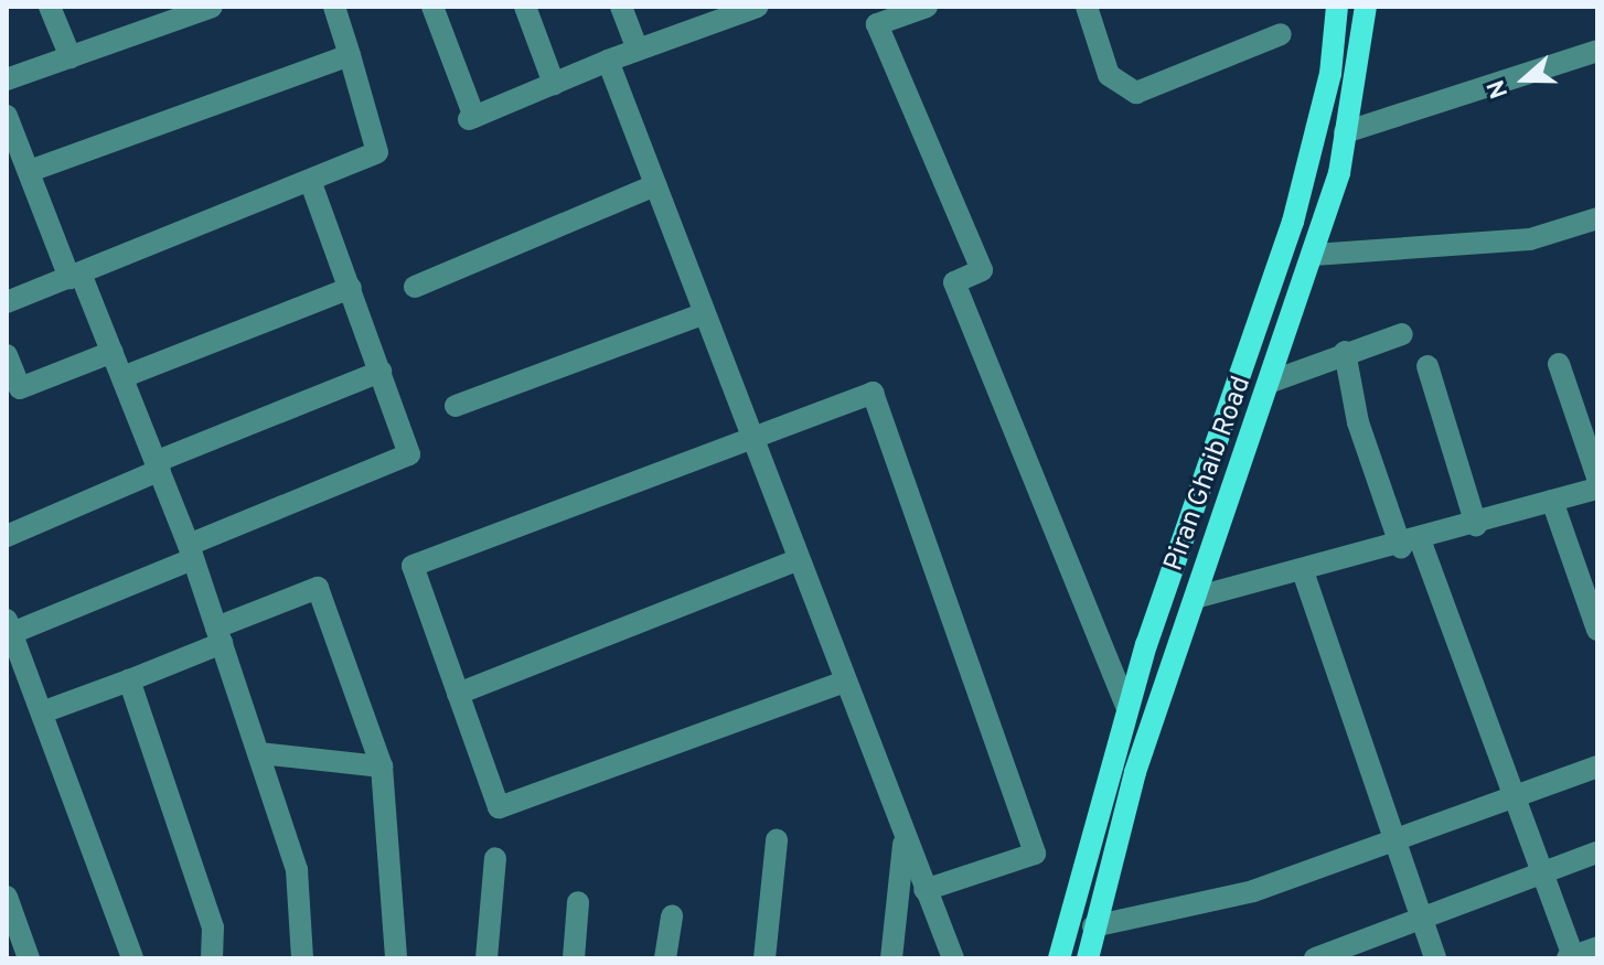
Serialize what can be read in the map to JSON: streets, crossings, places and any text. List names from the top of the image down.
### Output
{
  "streets": {
    "main road": ["Piran Ghaib Road"]
  },
  "north": "left"
}
